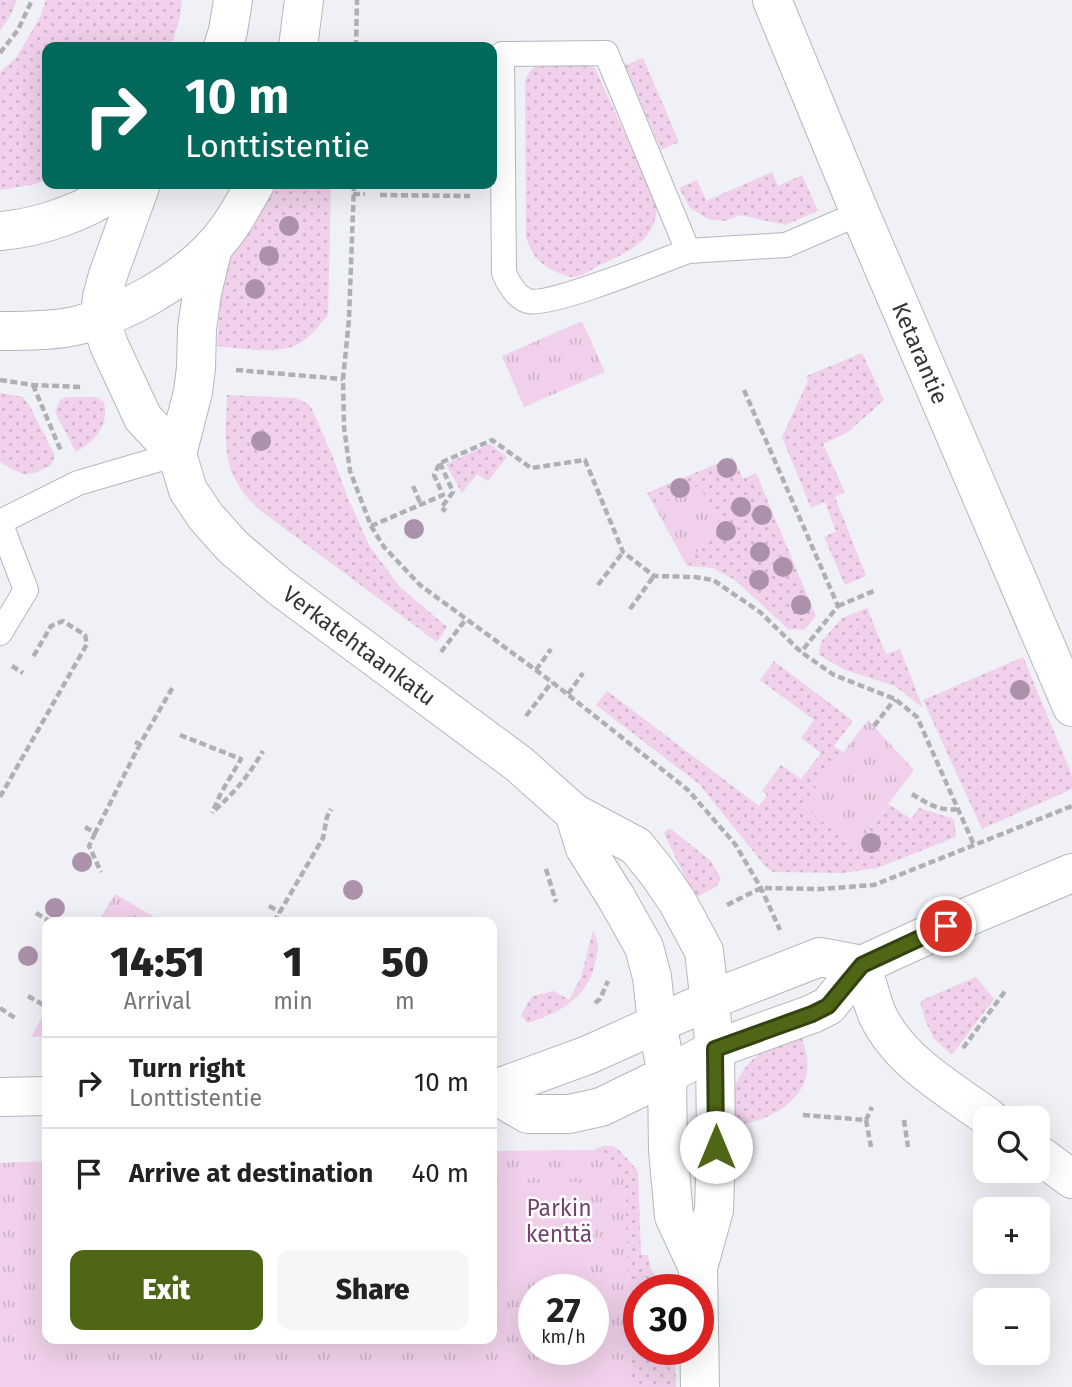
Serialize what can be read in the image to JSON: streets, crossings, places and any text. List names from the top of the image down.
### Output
{
  "streets": {
    "street": ["Ketarantie", "Verkatehtaankatu"]
  },
  "parks": ["Parkin kenttä"],
  "page": {
    "turn": ["10 m", "Lonttistentie"],
    "eta": [
      "14:51",
      "Arrival",
      "1",
      "min",
      "50",
      "m"
    ],
    "list": [
      {
        "name": "Turn right",
        "note": "Lonttistentie",
        "value": "10 m"
      },
      {
        "name": "Arrive at destination",
        "value": "40 m"
      }
    ],
    "map_buttons": ["+", "−"],
    "buttons": ["Exit", "Share"],
    "speed": "27 km/h",
    "limit": "30"
  }
}
